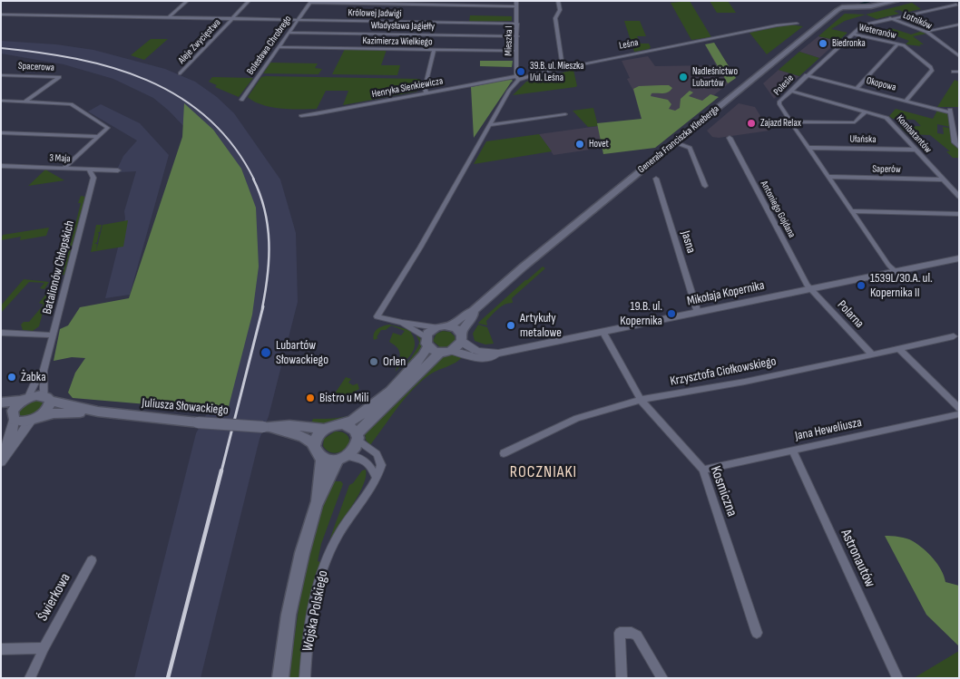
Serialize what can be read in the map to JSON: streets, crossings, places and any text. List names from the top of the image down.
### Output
{
  "streets": {
    "main road": ["Generała Franciszka Kleeberga", "Juliusza Słowackiego", "Wojska Polskiego"],
    "street": [
      "Królowej Jadwigi",
      "Lotników",
      "Władysława Jagiełły",
      "Weteranów",
      "Mieszka I",
      "Aleje Zwycięstwa",
      "Kazimierza Wielkiego",
      "Leśna",
      "Bolesława Chrobrego",
      "Spacerowa",
      "Okopowa",
      "Polesie",
      "Henryka Sienkiewicza",
      "Kombatantów",
      "Ułańska",
      "3 Maja",
      "Saperów",
      "Antoniego Gojdana",
      "Jasna",
      "Batalionów Chłopskich",
      "Mikołaja Kopernika",
      "Polarna",
      "Krzysztofa Ciołkowskiego",
      "Jana Heweliusza",
      "Kosmiczna",
      "Astronautów",
      "Świerkowa"
    ]
  },
  "crossings": [
    ["Królowej Jadwigi", "Mieszka I"],
    ["Królowej Jadwigi", "Aleje Zwycięstwa"],
    ["Królowej Jadwigi", "Bolesława Chrobrego"],
    ["Lotników", "Polesie"],
    ["Władysława Jagiełły", "Mieszka I"],
    ["Władysława Jagiełły", "Bolesława Chrobrego"],
    ["Weteranów", "Okopowa"],
    ["Weteranów", "Polesie"],
    ["Mieszka I", "Kazimierza Wielkiego"],
    ["Mieszka I", "Leśna"],
    ["Mieszka I", "Henryka Sienkiewicza"],
    ["Kazimierza Wielkiego", "Bolesława Chrobrego"],
    ["Leśna", "Henryka Sienkiewicza"],
    ["Okopowa", "Polesie"],
    ["Polesie", "Kombatantów"],
    ["Polesie", "Ułańska"],
    ["Polesie", "Saperów"],
    ["Polesie", "Mikołaja Kopernika"],
    ["Kombatantów", "Ułańska"],
    ["Kombatantów", "Saperów"],
    ["Generała Franciszka Kleeberga", "Mikołaja Kopernika"],
    ["3 Maja", "Batalionów Chłopskich"],
    ["Antoniego Gojdana", "Mikołaja Kopernika"],
    ["Antoniego Gojdana", "Polarna"],
    ["Jasna", "Mikołaja Kopernika"],
    ["Batalionów Chłopskich", "Juliusza Słowackiego"],
    ["Mikołaja Kopernika", "Polarna"],
    ["Mikołaja Kopernika", "Kosmiczna"],
    ["Polarna", "Krzysztofa Ciołkowskiego"],
    ["Krzysztofa Ciołkowskiego", "Kosmiczna"],
    ["Juliusza Słowackiego", "Wojska Polskiego"],
    ["Jana Heweliusza", "Kosmiczna"],
    ["Jana Heweliusza", "Astronautów"]
  ],
  "districts": ["ROCZNIAKI"],
  "places": [
    "Biedronka",
    "39.B. ul. Mieszka I/ul. Leśna",
    "Nadleśnictwo Lubartów",
    "Zajazd Relax",
    "Hovet",
    "1539L/30.A. ul. Kopernika II",
    "19.B. ul. Kopernika",
    "Artykuły metalowe",
    "Lubartów Słowackiego",
    "Orlen",
    "Żabka",
    "Bistro u Mili"
  ]
}
